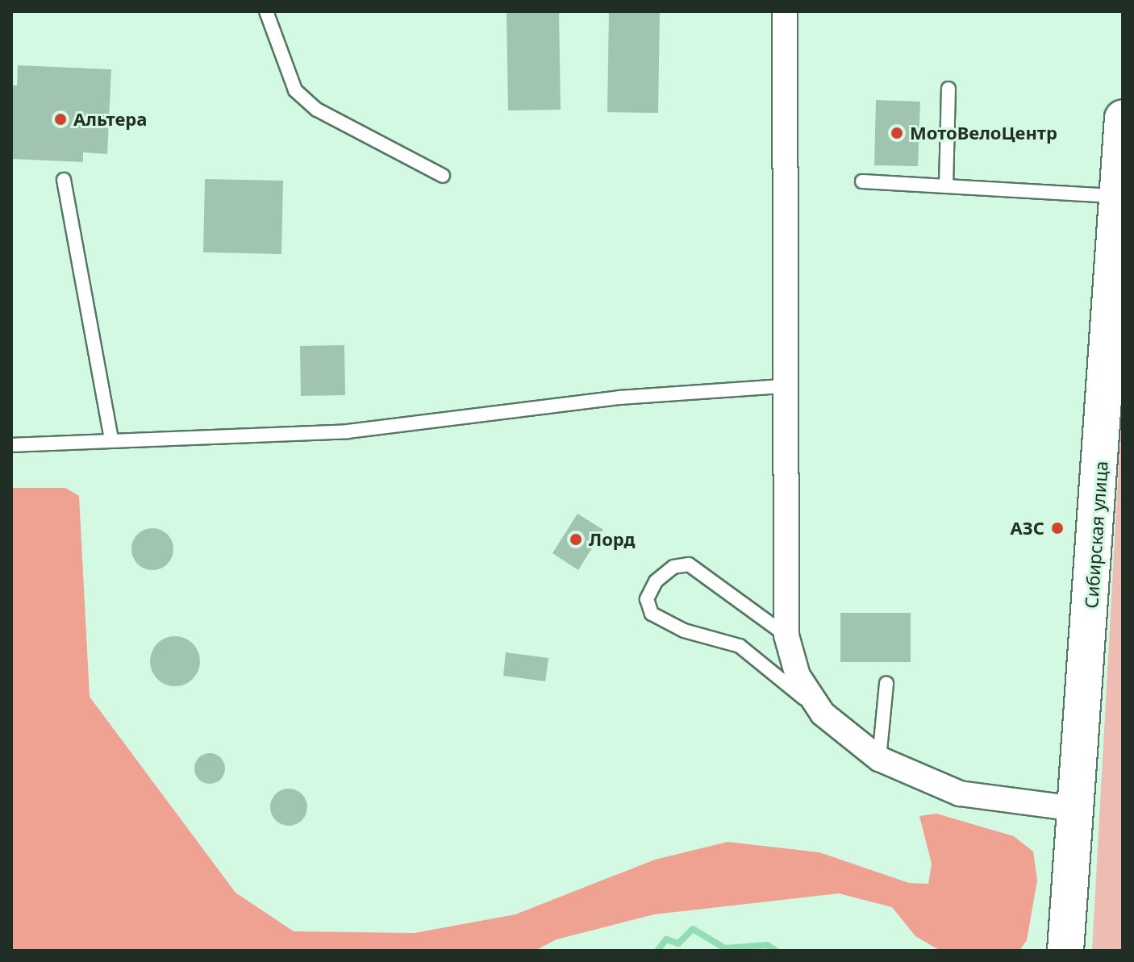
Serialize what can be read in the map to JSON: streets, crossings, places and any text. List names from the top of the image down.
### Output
{
  "streets": {
    "main road": ["Сибирская улица"]
  },
  "places": [
    "Альтера",
    "МотоВелоЦентр",
    "АЗС",
    "Лорд"
  ]
}
